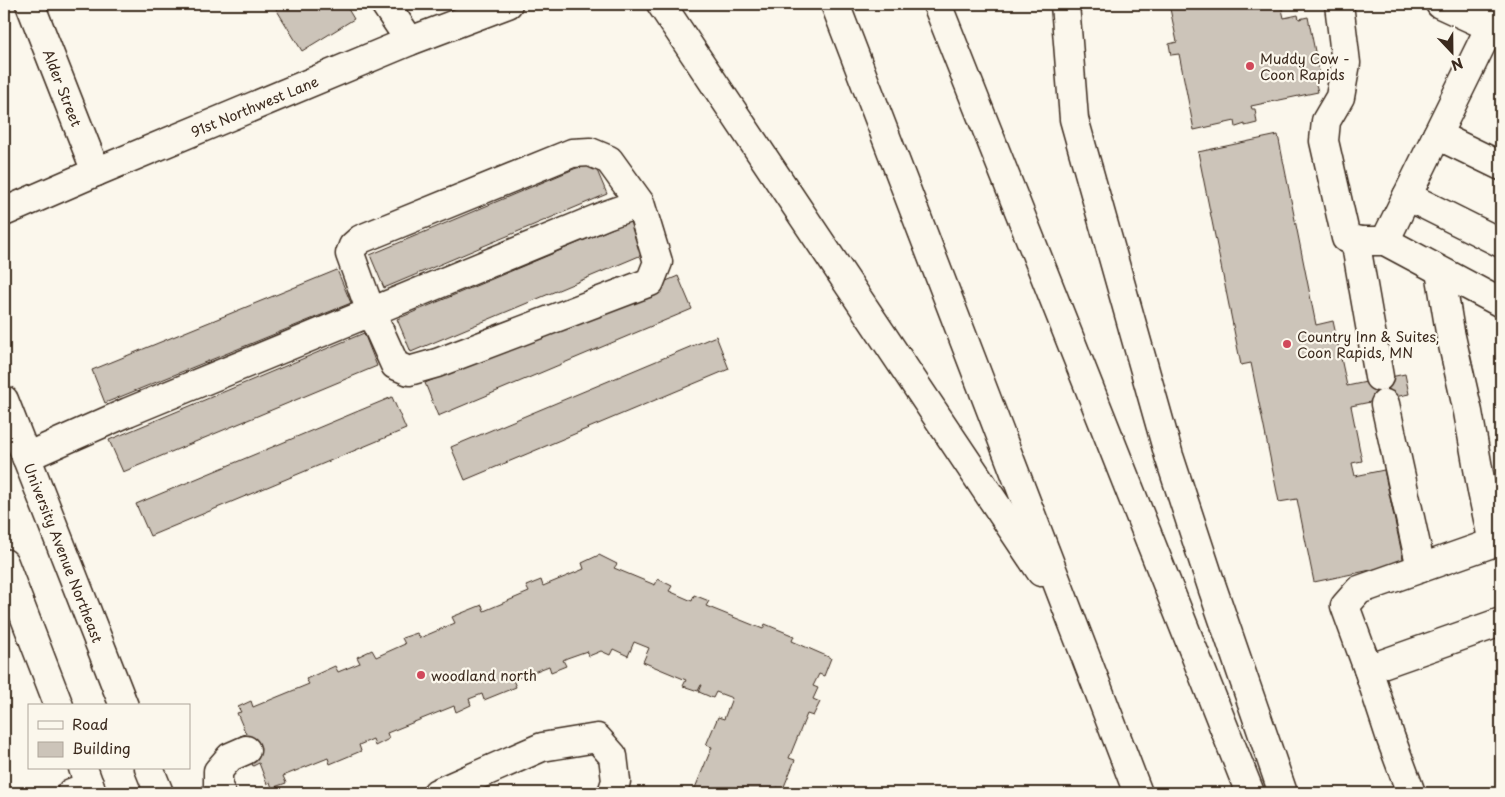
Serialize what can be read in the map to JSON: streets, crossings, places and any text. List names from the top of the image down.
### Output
{
  "streets": {
    "main road": ["Alder Street", "91st Northwest Lane", "University Avenue Northeast"]
  },
  "crossings": [
    ["Alder Street", "91st Northwest Lane"]
  ],
  "places": ["Muddy Cow - Coon Rapids", "Country Inn & Suites, Coon Rapids, MN", "woodland north"],
  "legend": ["Road", "Building"],
  "north": "bottom"
}
